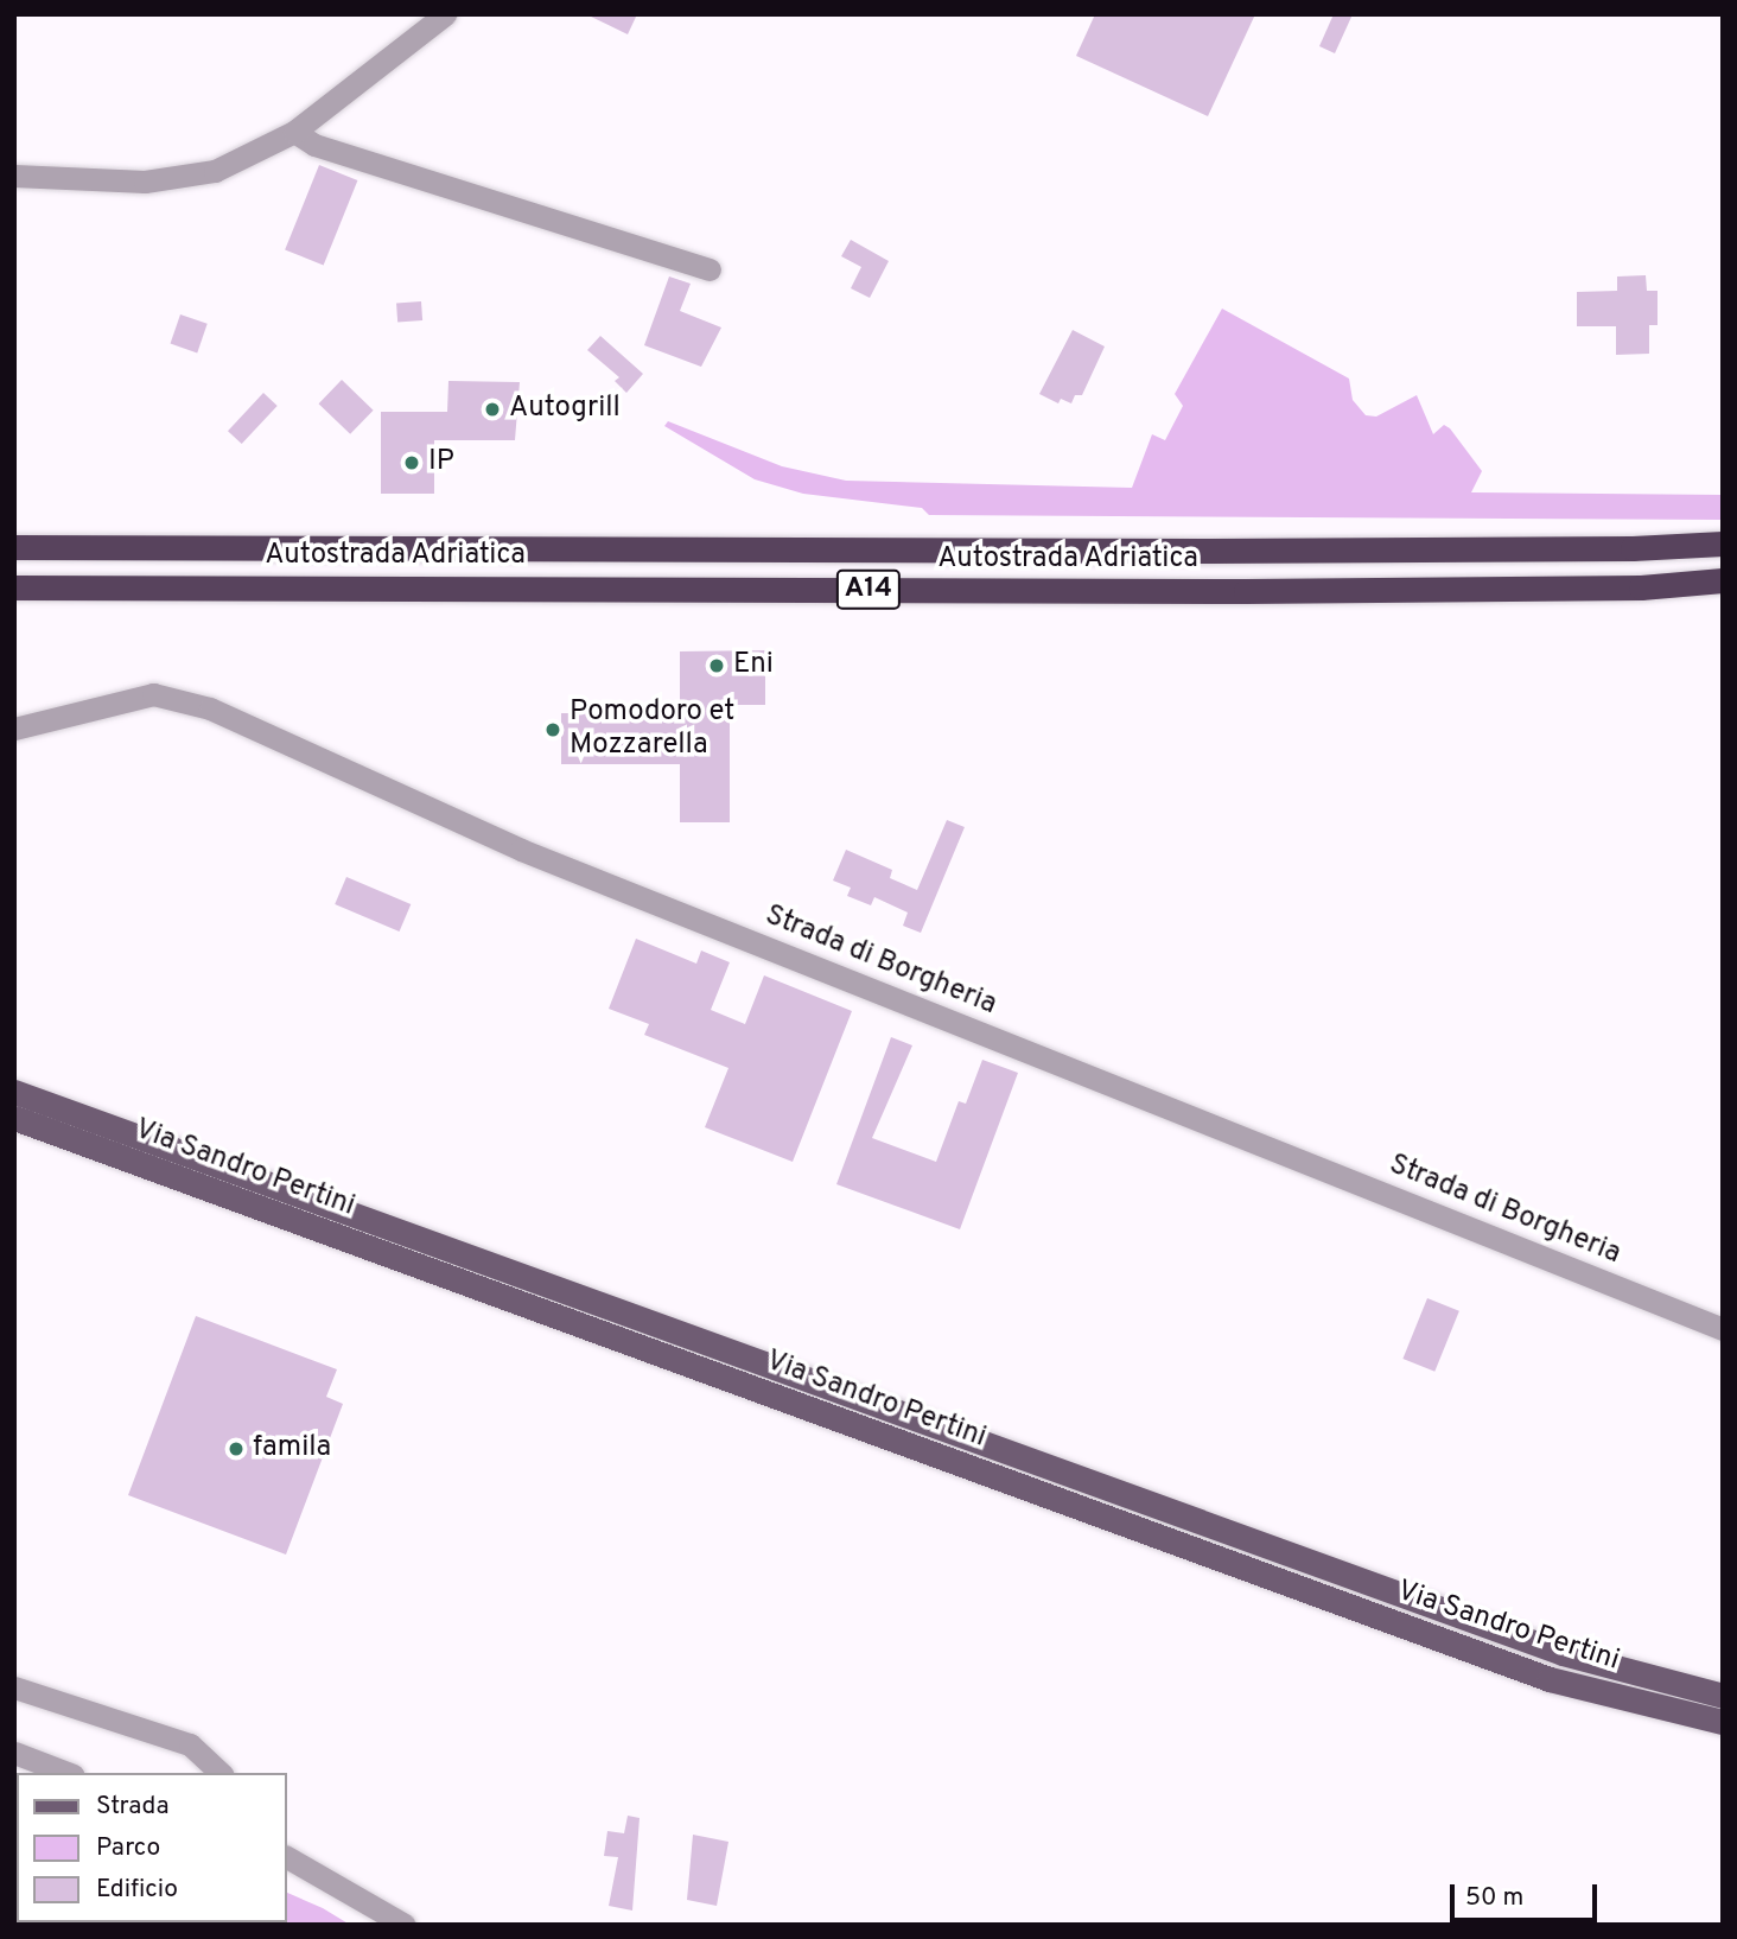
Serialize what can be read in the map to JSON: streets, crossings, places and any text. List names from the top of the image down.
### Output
{
  "streets": {
    "highway": ["Autostrada Adriatica", "A14"],
    "main road": ["Via Sandro Pertini"],
    "street": ["Strada di Borgheria"]
  },
  "places": [
    "Autogrill",
    "IP",
    "Eni",
    "Pomodoro et Mozzarella",
    "famila"
  ],
  "legend": ["Strada", "Parco", "Edificio"],
  "scale_bar": "50 m"
}
